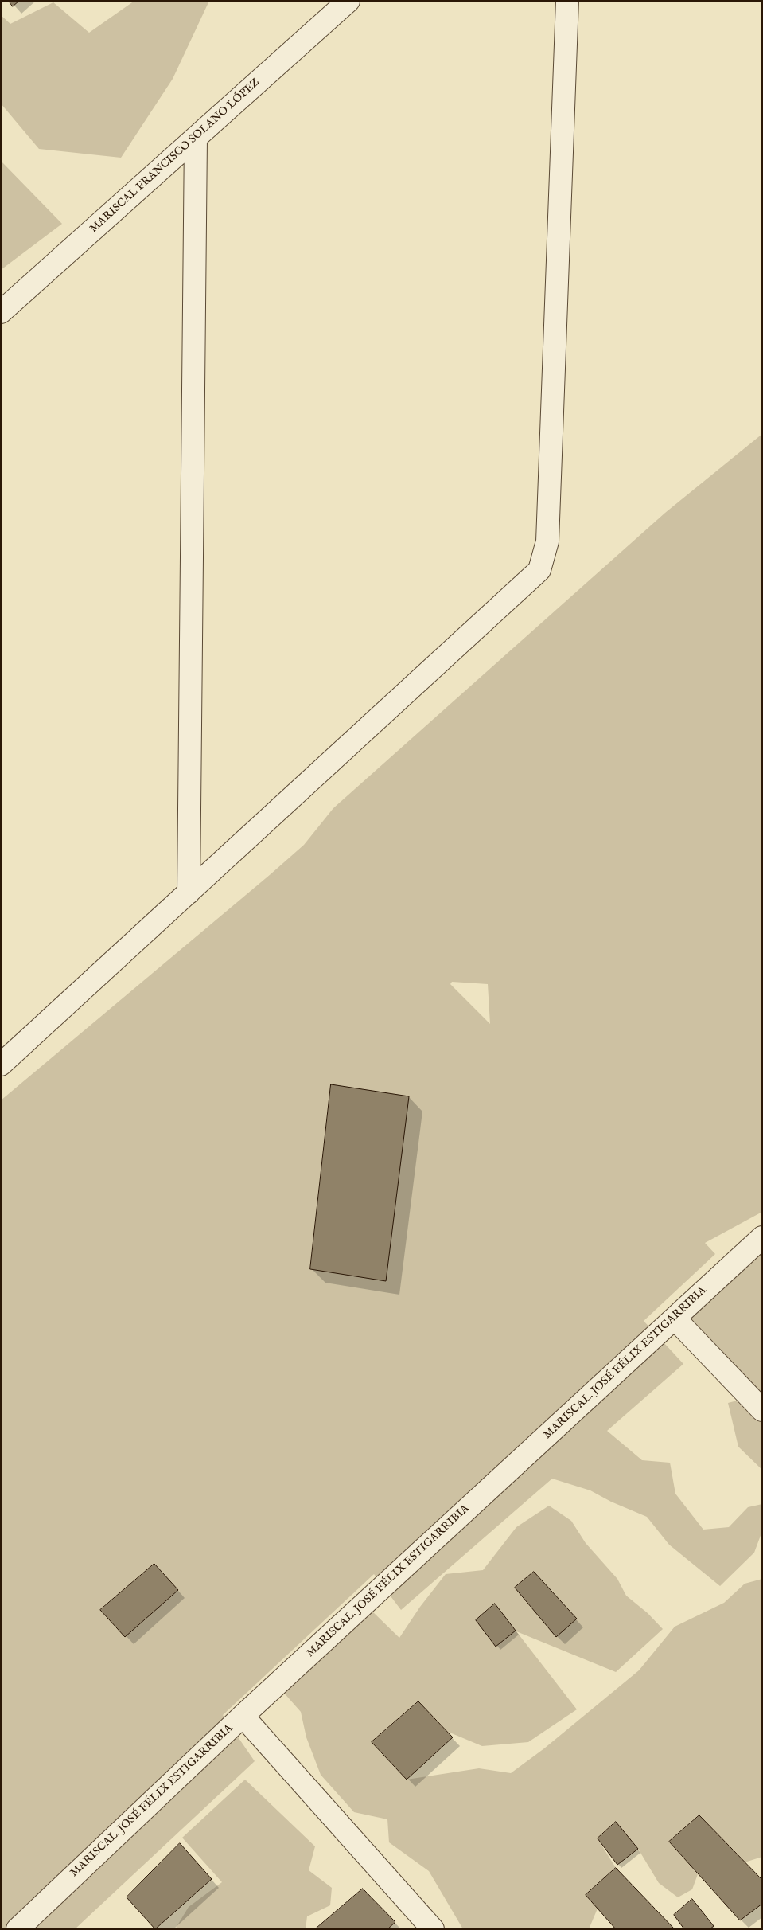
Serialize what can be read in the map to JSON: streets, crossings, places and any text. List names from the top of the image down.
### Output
{
  "streets": {
    "street": ["MARISCAL FRANCISCO SOLANO LÓPEZ", "MARISCAL. JOSÉ FÉLIX ESTIGARRIBIA"]
  }
}
